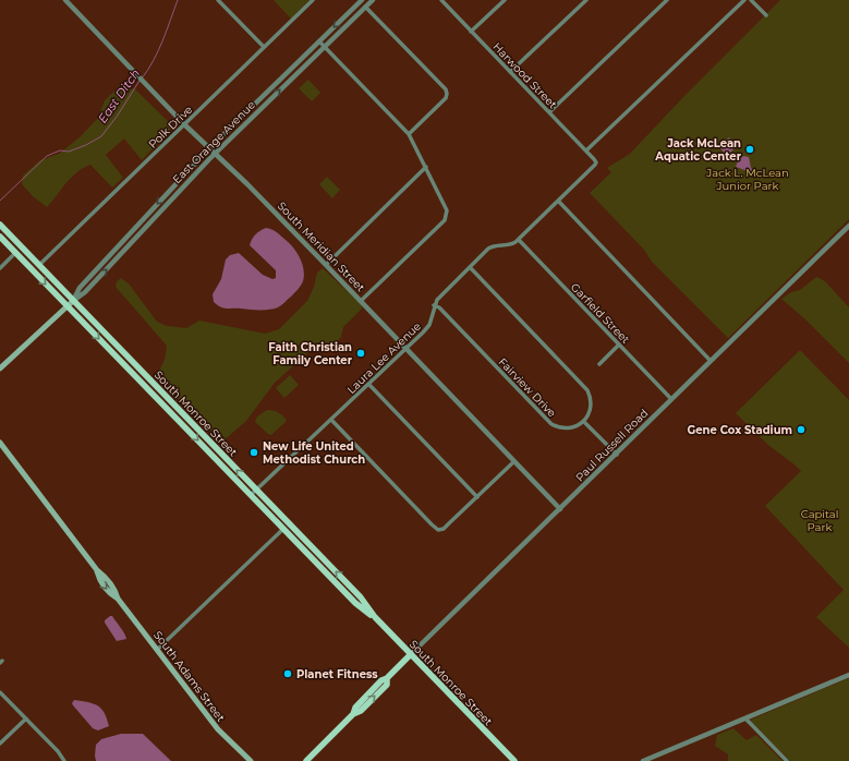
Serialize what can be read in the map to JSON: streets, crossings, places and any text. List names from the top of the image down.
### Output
{
  "streets": {
    "main road": [
      "East Orange Avenue",
      "South Monroe Street",
      "Paul Russell Road",
      "South Adams Street"
    ],
    "street": [
      "Harwood Street",
      "Polk Drive",
      "South Meridian Street",
      "Garfield Street",
      "Laura Lee Avenue",
      "Fairview Drive"
    ]
  },
  "crossings": [
    ["Harwood Street", "Laura Lee Avenue"],
    ["Polk Drive", "South Meridian Street"],
    ["Polk Drive", "South Monroe Street"],
    ["East Orange Avenue", "South Meridian Street"],
    ["East Orange Avenue", "South Monroe Street"],
    ["South Meridian Street", "Laura Lee Avenue"],
    ["South Meridian Street", "Paul Russell Road"],
    ["Garfield Street", "Laura Lee Avenue"],
    ["Garfield Street", "Paul Russell Road"],
    ["Laura Lee Avenue", "Fairview Drive"],
    ["Laura Lee Avenue", "South Monroe Street"],
    ["South Monroe Street", "Paul Russell Road"]
  ],
  "water": ["East Ditch"],
  "parks": ["Jack L. McLean Junior Park", "Capital Park"],
  "places": [
    "Jack McLean Aquatic Center",
    "Faith Christian Family Center",
    "Gene Cox Stadium",
    "New Life United Methodist Church",
    "Planet Fitness"
  ]
}
